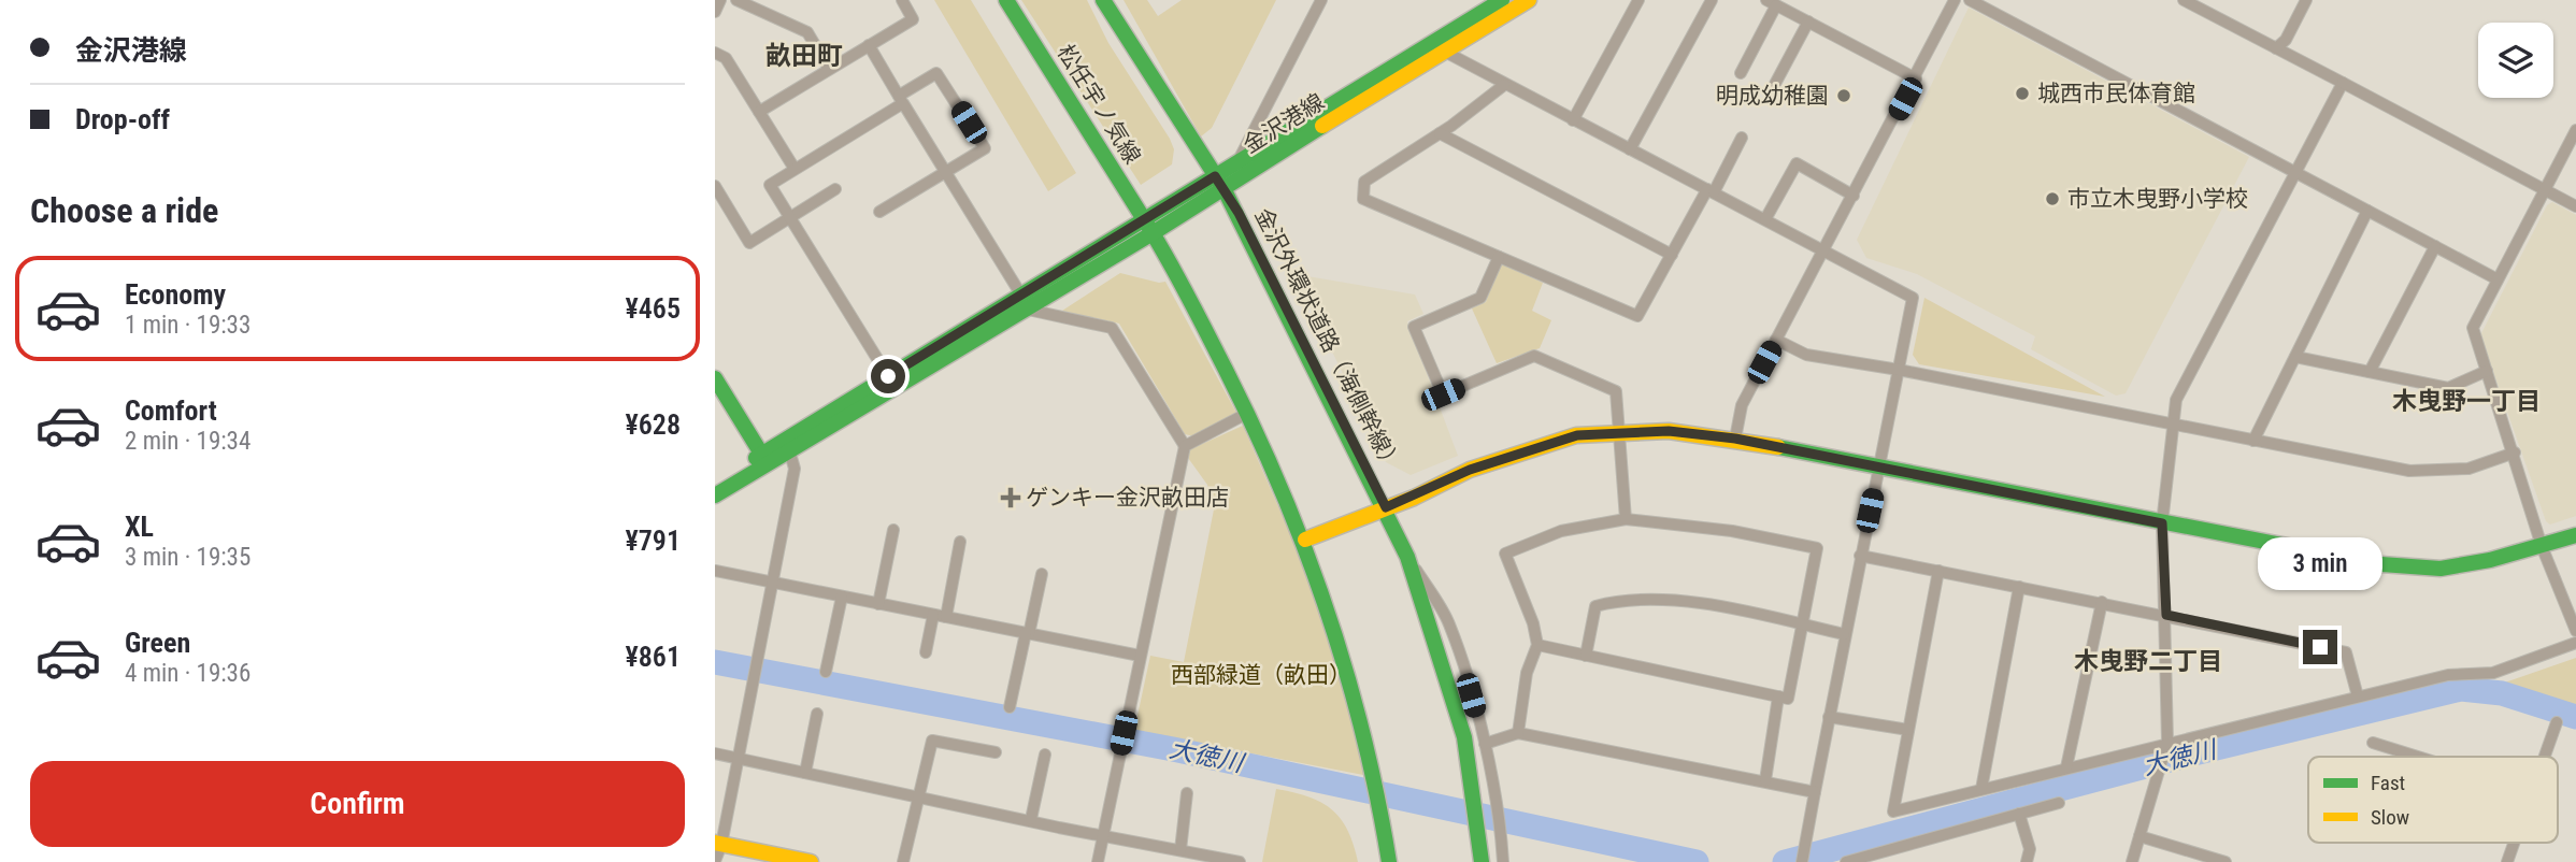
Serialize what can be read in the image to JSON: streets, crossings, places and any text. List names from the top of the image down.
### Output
{
  "streets": {
    "street": ["松任宇ノ気線", "金沢港線", "金沢外環状道路（海側幹線）"]
  },
  "crossings": [
    ["松任宇ノ気線", "金沢港線"],
    ["金沢港線", "金沢外環状道路（海側幹線）"]
  ],
  "districts": ["畝田町", "木曳野一丁目", "木曳野二丁目"],
  "water": ["大徳川"],
  "parks": ["西部緑道（畝田）"],
  "places": {
    "other": ["城西市民体育館", "明成幼稚園", "市立木曳野小学校"],
    "health": ["ゲンキー金沢畝田店"]
  },
  "legend": ["Fast", "Slow"],
  "page": {
    "banner": ["金沢港線", "Drop-off"],
    "heading": "Choose a ride",
    "list": [
      {
        "name": "Economy",
        "note": "1 min · 19:33",
        "value": "¥465"
      },
      {
        "name": "Comfort",
        "note": "2 min · 19:34",
        "value": "¥628"
      },
      {
        "name": "XL",
        "note": "3 min · 19:35",
        "value": "¥791"
      },
      {
        "name": "Green",
        "note": "4 min · 19:36",
        "value": "¥861"
      }
    ],
    "bubble": "3 min",
    "buttons": "Confirm"
  }
}
